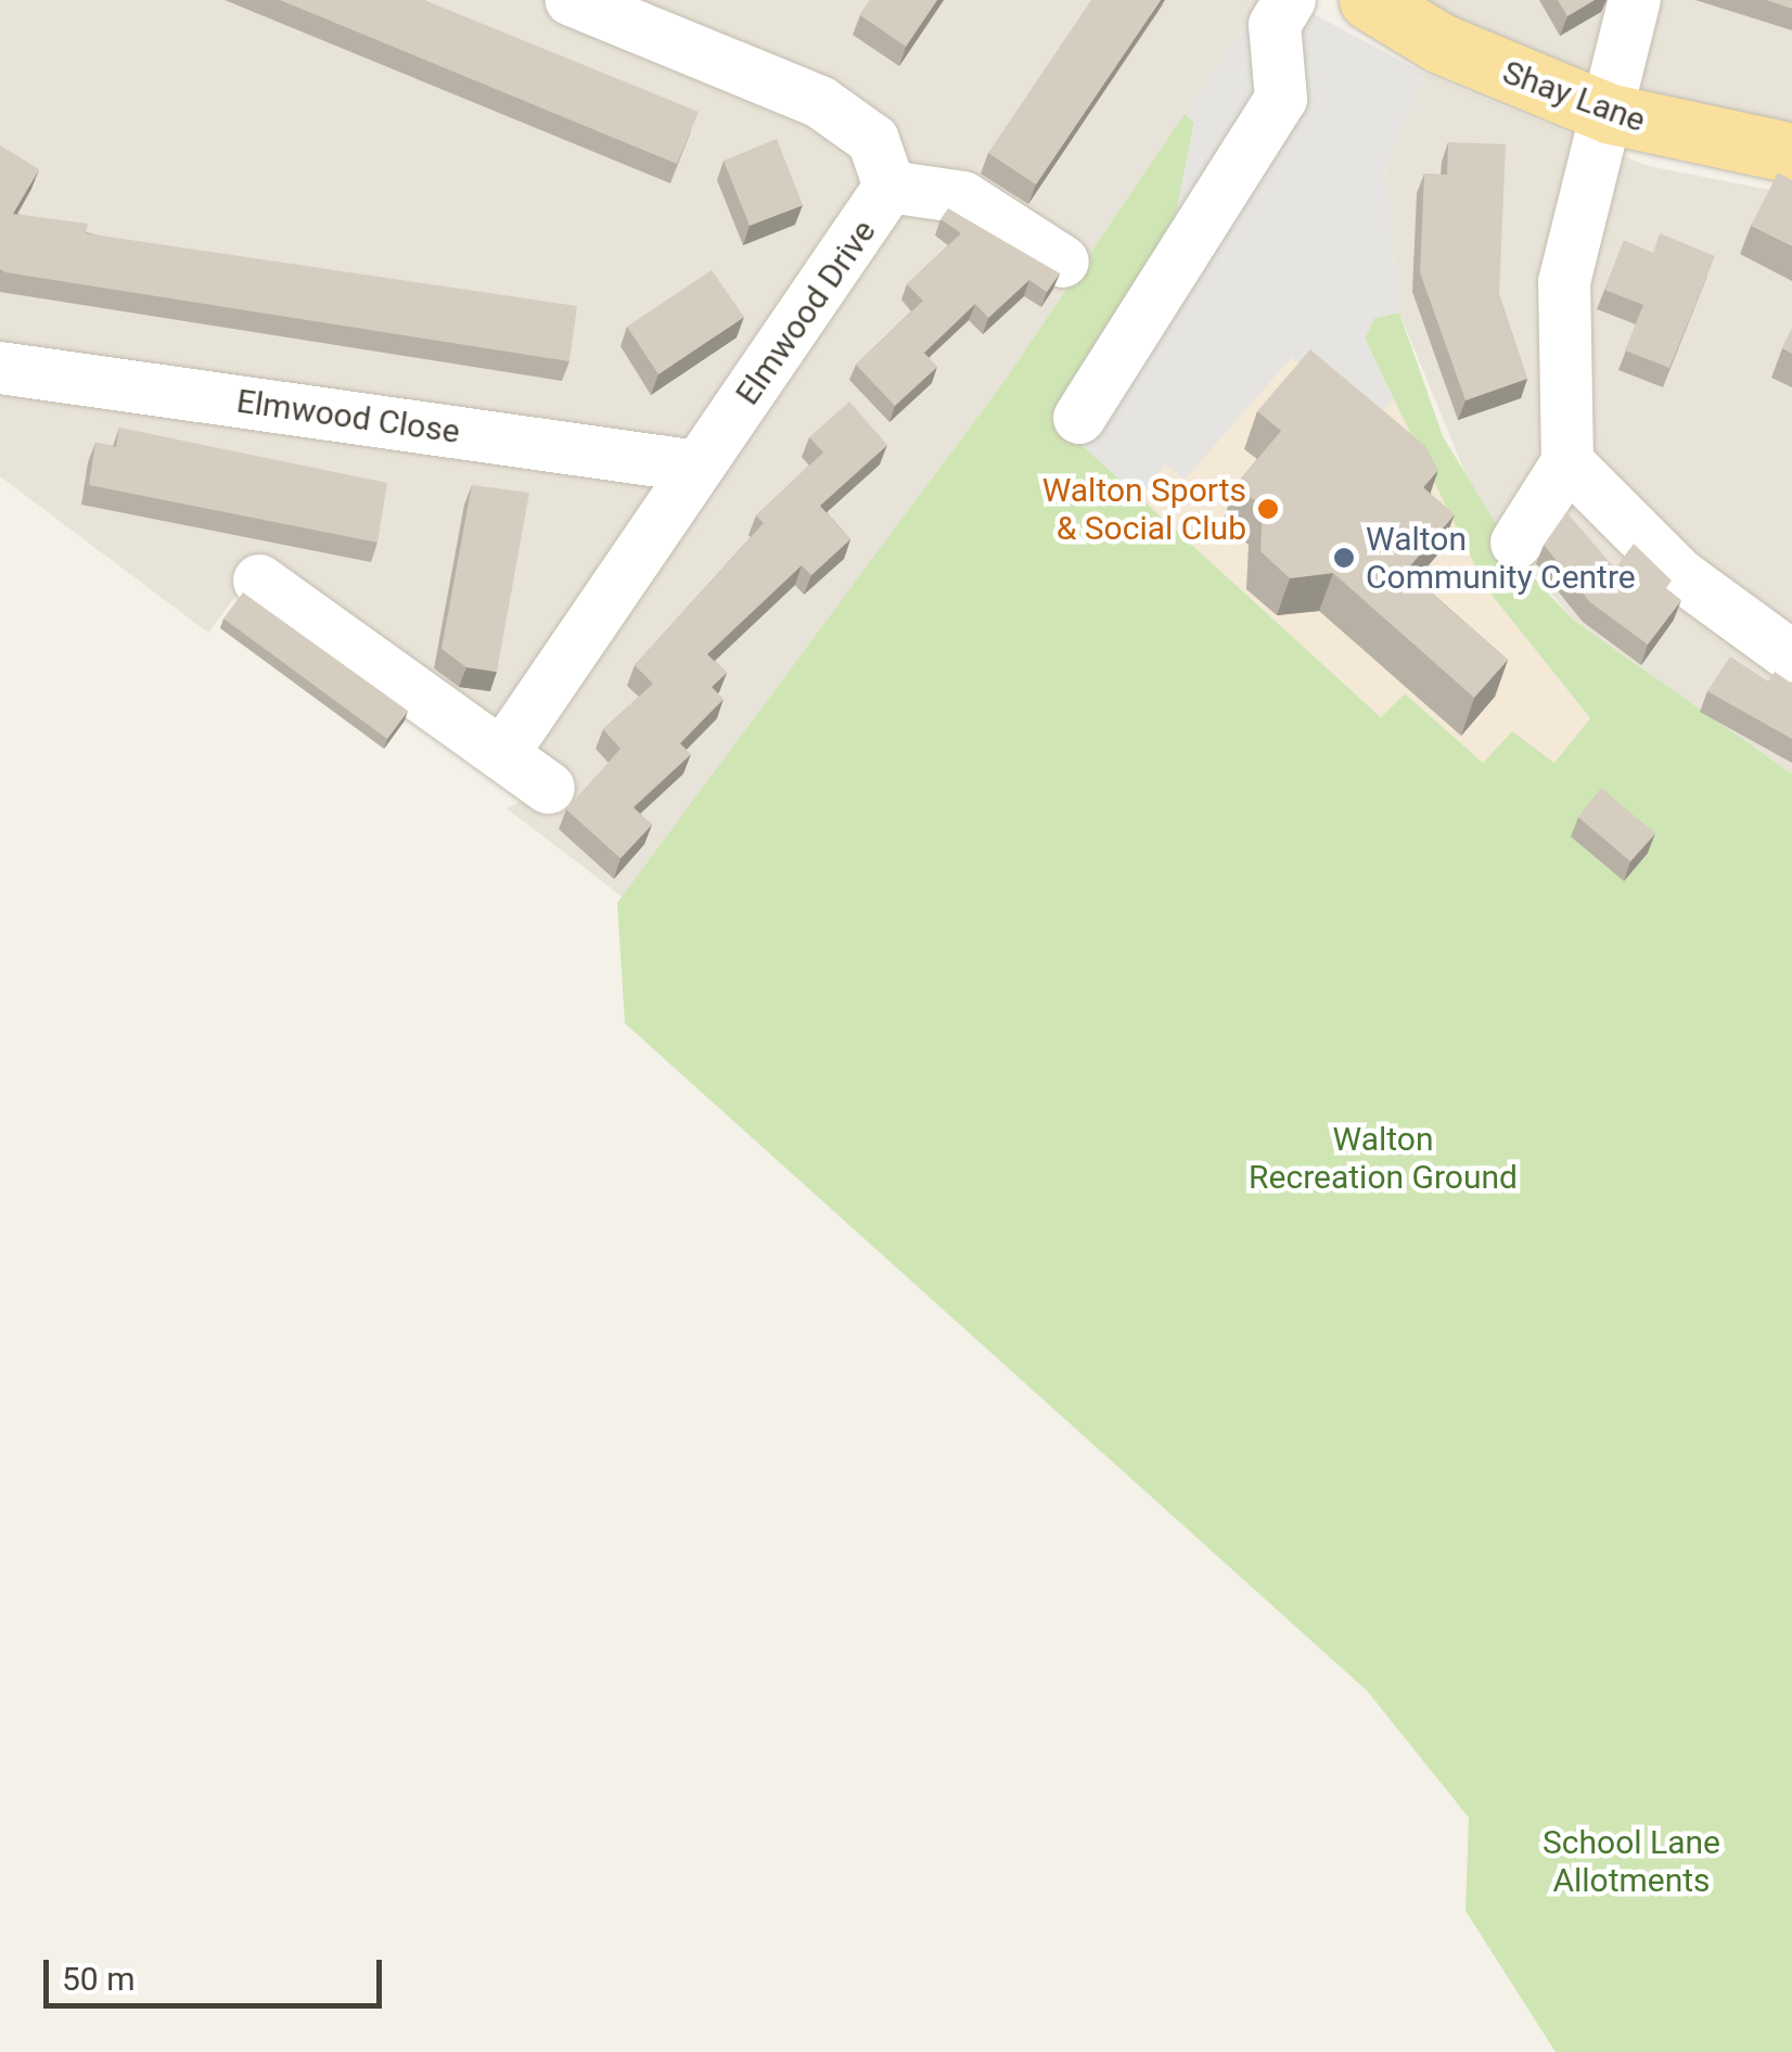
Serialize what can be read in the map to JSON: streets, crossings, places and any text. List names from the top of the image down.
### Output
{
  "streets": {
    "main road": ["Shay Lane"],
    "street": ["Elmwood Drive", "Elmwood Close"]
  },
  "crossings": [
    ["Elmwood Drive", "Elmwood Close"]
  ],
  "parks": ["Walton Recreation Ground", "School Lane Allotments"],
  "places": ["Walton Sports & Social Club", "Walton Community Centre"],
  "scale_bar": "50 m"
}
